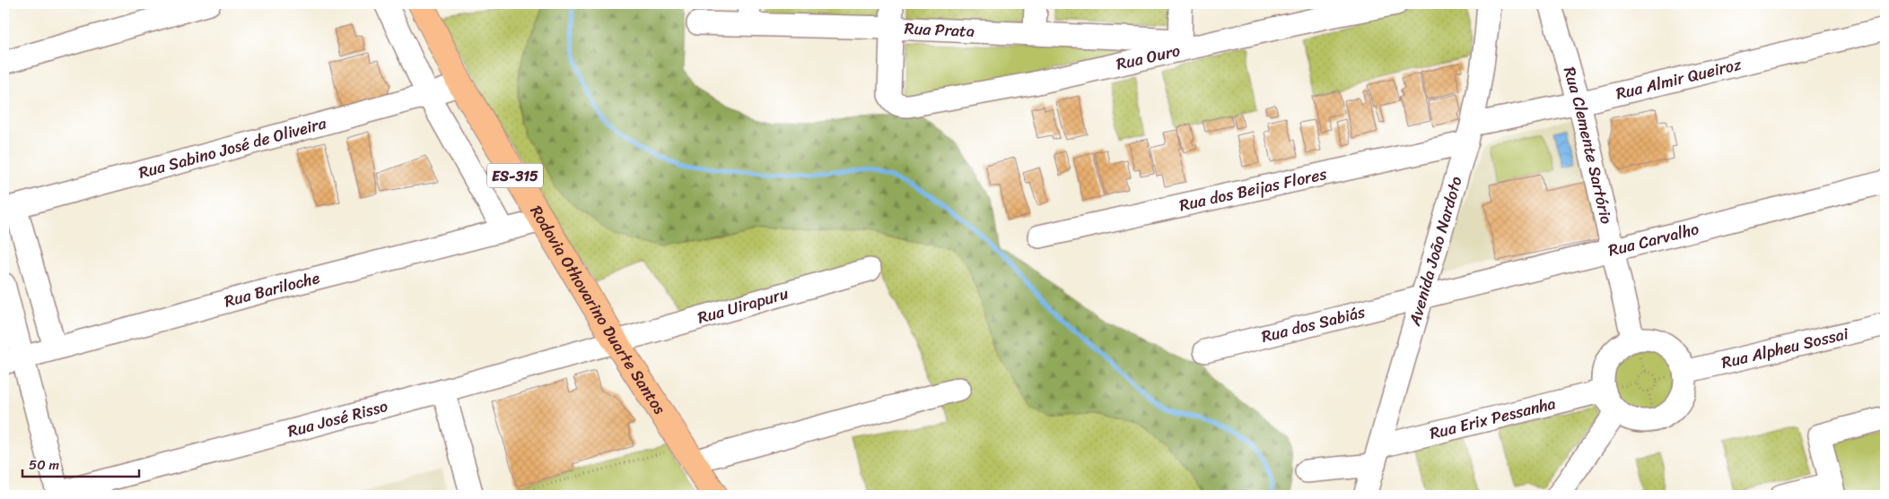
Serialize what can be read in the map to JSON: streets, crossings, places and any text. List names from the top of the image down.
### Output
{
  "streets": {
    "main road": ["ES-315", "Rodovia Othovarino Duarte Santos"],
    "street": [
      "Rua Prata",
      "Rua Ouro",
      "Rua Almir Queiroz",
      "Rua Clemente Sartório",
      "Rua Sabino José de Oliveira",
      "Rua dos Beijas Flores",
      "Rua Carvalho",
      "Avenida João Nardoto",
      "Rua Bariloche",
      "Rua Uirapuru",
      "Rua dos Sabiás",
      "Rua Alpheu Sossai",
      "Rua José Risso",
      "Rua Erix Pessanha"
    ]
  },
  "crossings": [
    ["Rua Prata", "Rua Ouro"],
    ["Rua Almir Queiroz", "Rua Clemente Sartório"],
    ["Rua Almir Queiroz", "Rua dos Beijas Flores"],
    ["Rua Almir Queiroz", "Avenida João Nardoto"],
    ["Rua Clemente Sartório", "Rua Carvalho"],
    ["Rua Sabino José de Oliveira", "Rodovia Othovarino Duarte Santos"],
    ["Rua dos Beijas Flores", "Avenida João Nardoto"],
    ["Rua Carvalho", "Avenida João Nardoto"],
    ["Rua Carvalho", "Rua dos Sabiás"],
    ["Avenida João Nardoto", "Rua dos Sabiás"],
    ["Avenida João Nardoto", "Rua Erix Pessanha"],
    ["Rua Bariloche", "Rodovia Othovarino Duarte Santos"],
    ["Rua Uirapuru", "Rodovia Othovarino Duarte Santos"],
    ["Rua Uirapuru", "Rua José Risso"],
    ["Rodovia Othovarino Duarte Santos", "Rua José Risso"]
  ],
  "scale_bar": "50 m"
}
